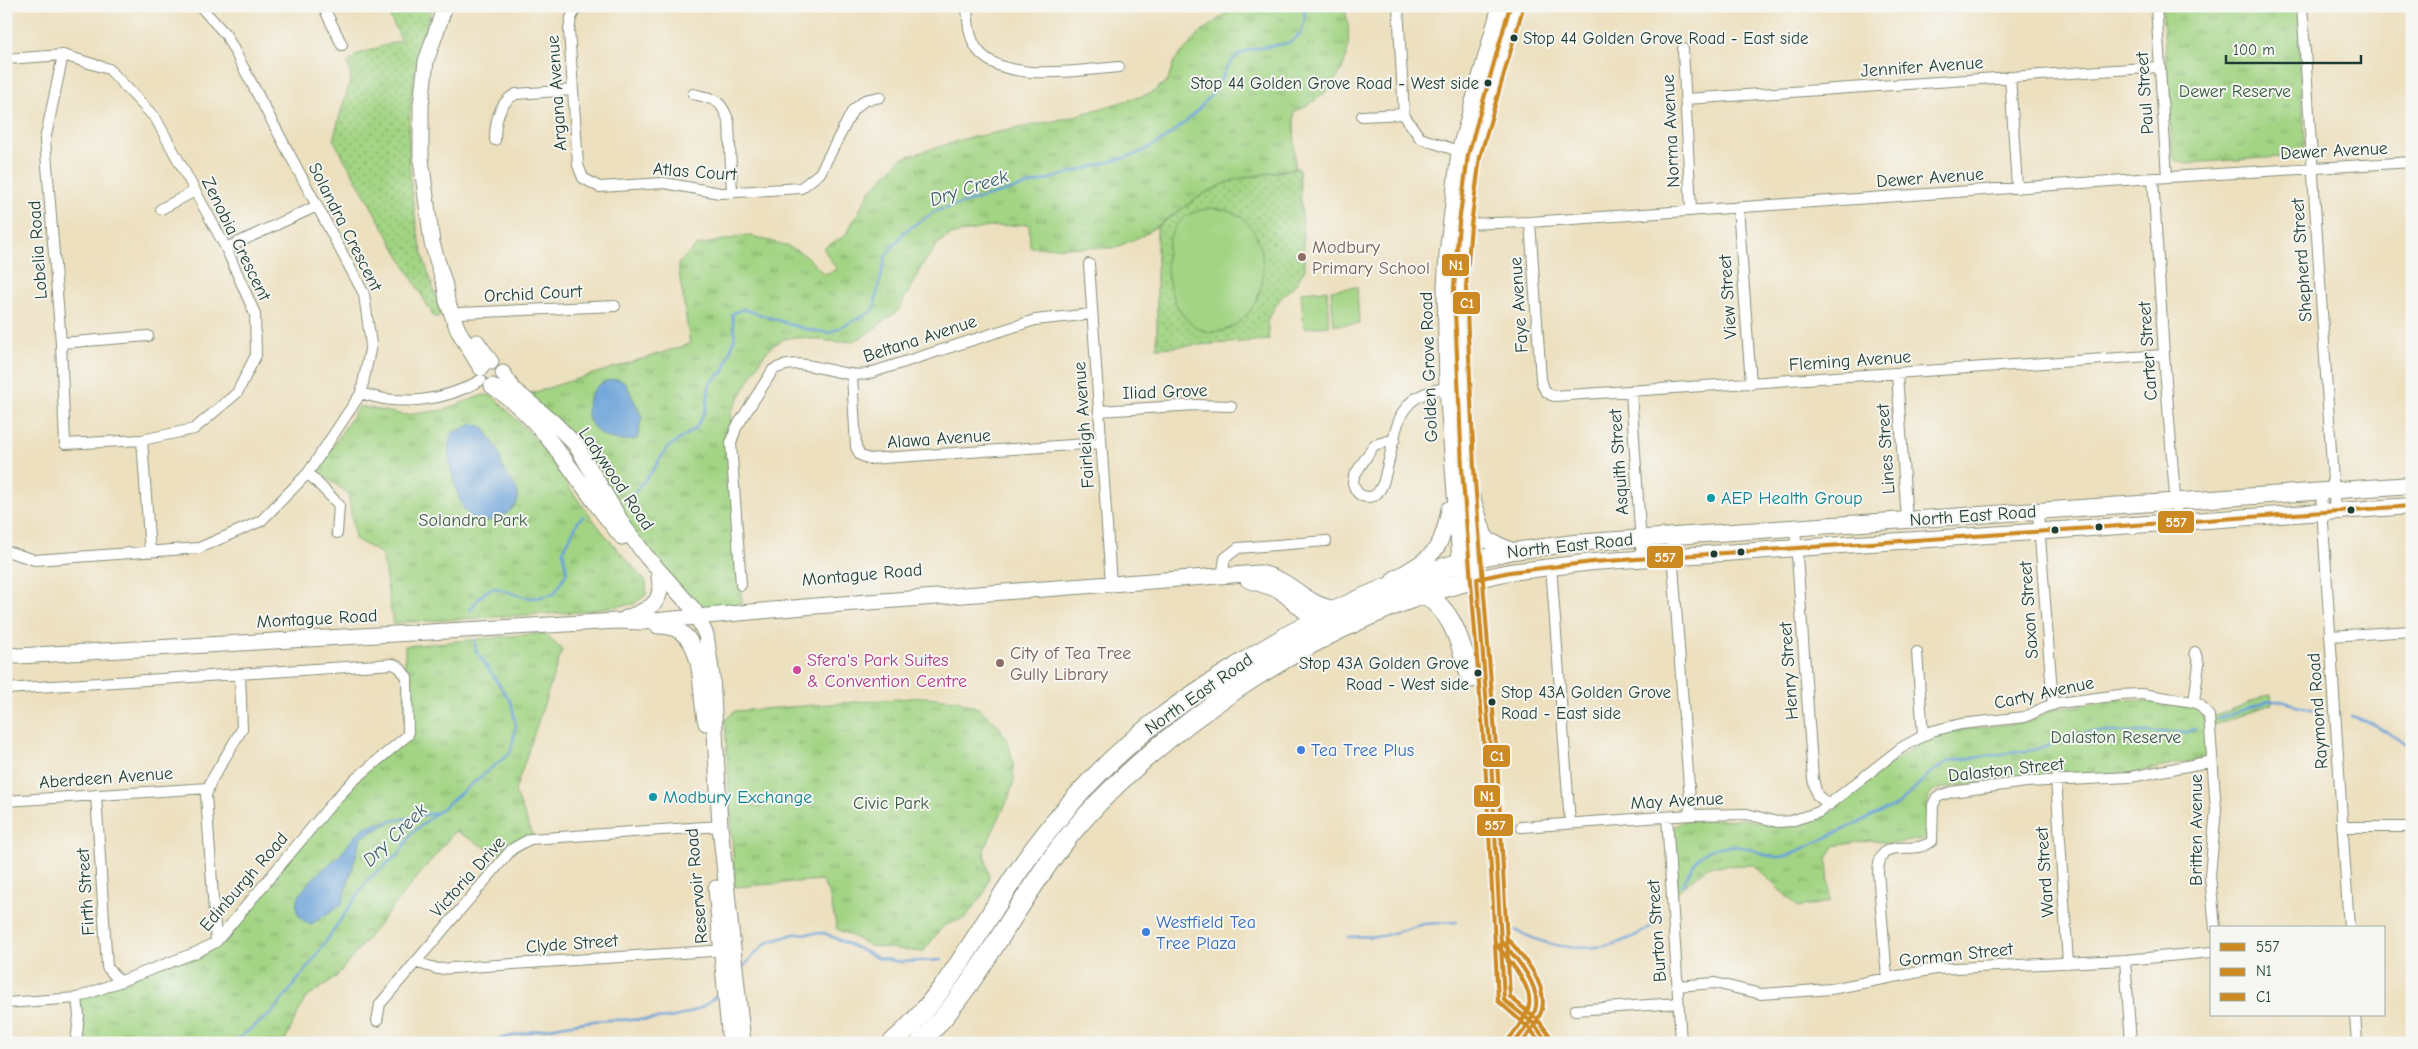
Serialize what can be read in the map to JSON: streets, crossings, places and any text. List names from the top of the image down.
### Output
{
  "streets": {
    "highway": ["North East Road"],
    "main road": [
      "Golden Grove Road",
      "Ladywood Road",
      "Montague Road",
      "Reservoir Road"
    ],
    "street": [
      "Jennifer Avenue",
      "Argana Avenue",
      "Paul Street",
      "Norma Avenue",
      "Dewer Avenue",
      "Atlas Court",
      "Solandra Crescent",
      "Zenobia Crescent",
      "Lobelia Road",
      "Shepherd Street",
      "Orchid Court",
      "View Street",
      "Faye Avenue",
      "Beltana Avenue",
      "Carter Street",
      "Fleming Avenue",
      "Iliad Grove",
      "Fairleigh Avenue",
      "Alawa Avenue",
      "Lines Street",
      "Asquith Street",
      "Saxon Street",
      "Henry Street",
      "Carty Avenue",
      "Raymond Road",
      "Dalaston Street",
      "Aberdeen Avenue",
      "May Avenue",
      "Britten Avenue",
      "Ward Street",
      "Victoria Drive",
      "Edinburgh Road",
      "Firth Street",
      "Burton Street",
      "Clyde Street",
      "Gorman Street"
    ]
  },
  "crossings": [
    ["Jennifer Avenue", "Paul Street"],
    ["Jennifer Avenue", "Norma Avenue"],
    ["Argana Avenue", "Atlas Court"],
    ["Paul Street", "Dewer Avenue"],
    ["Norma Avenue", "Dewer Avenue"],
    ["Dewer Avenue", "Shepherd Street"],
    ["Dewer Avenue", "View Street"],
    ["Dewer Avenue", "Faye Avenue"],
    ["Dewer Avenue", "Carter Street"],
    ["Dewer Avenue", "Golden Grove Road"],
    ["Zenobia Crescent", "Lobelia Road"],
    ["Shepherd Street", "North East Road"],
    ["Shepherd Street", "Raymond Road"],
    ["Orchid Court", "Ladywood Road"],
    ["View Street", "Fleming Avenue"],
    ["Faye Avenue", "Fleming Avenue"],
    ["Beltana Avenue", "Fairleigh Avenue"],
    ["Beltana Avenue", "Alawa Avenue"],
    ["Carter Street", "Fleming Avenue"],
    ["Carter Street", "North East Road"],
    ["Fleming Avenue", "Lines Street"],
    ["Fleming Avenue", "Asquith Street"],
    ["Golden Grove Road", "North East Road"],
    ["Iliad Grove", "Fairleigh Avenue"],
    ["Fairleigh Avenue", "Alawa Avenue"],
    ["Fairleigh Avenue", "Montague Road"],
    ["Lines Street", "North East Road"],
    ["Asquith Street", "North East Road"],
    ["Ladywood Road", "Montague Road"],
    ["Ladywood Road", "Reservoir Road"],
    ["North East Road", "Montague Road"],
    ["North East Road", "Saxon Street"],
    ["North East Road", "Henry Street"],
    ["North East Road", "Raymond Road"],
    ["Montague Road", "Reservoir Road"],
    ["Saxon Street", "Carty Avenue"],
    ["Henry Street", "Carty Avenue"],
    ["Henry Street", "May Avenue"],
    ["Carty Avenue", "May Avenue"],
    ["Carty Avenue", "Britten Avenue"],
    ["Dalaston Street", "Britten Avenue"],
    ["Dalaston Street", "Ward Street"],
    ["Dalaston Street", "Gorman Street"],
    ["Aberdeen Avenue", "Firth Street"],
    ["May Avenue", "Burton Street"],
    ["Ward Street", "Gorman Street"],
    ["Victoria Drive", "Reservoir Road"],
    ["Victoria Drive", "Clyde Street"],
    ["Edinburgh Road", "Firth Street"],
    ["Reservoir Road", "Clyde Street"],
    ["Burton Street", "Gorman Street"]
  ],
  "water": ["Dry Creek"],
  "parks": [
    "Dewer Reserve",
    "Solandra Park",
    "Dalaston Reserve",
    "Civic Park"
  ],
  "places": [
    "Stop 44 Golden Grove Road - East side",
    "Stop 44 Golden Grove Road - West side",
    "Modbury Primary School",
    "AEP Health Group",
    "City of Tea Tree Gully Library",
    "Sfera's Park Suites & Convention Centre",
    "Stop 43A Golden Grove Road - West side",
    "Stop 43A Golden Grove Road - East side",
    "Tea Tree Plus",
    "Modbury Exchange",
    "Westfield Tea Tree Plaza"
  ],
  "lines": ["transit line N1", "transit line C1", "transit line 557"],
  "legend": ["557", "N1", "C1"],
  "scale_bar": "100 m"
}
